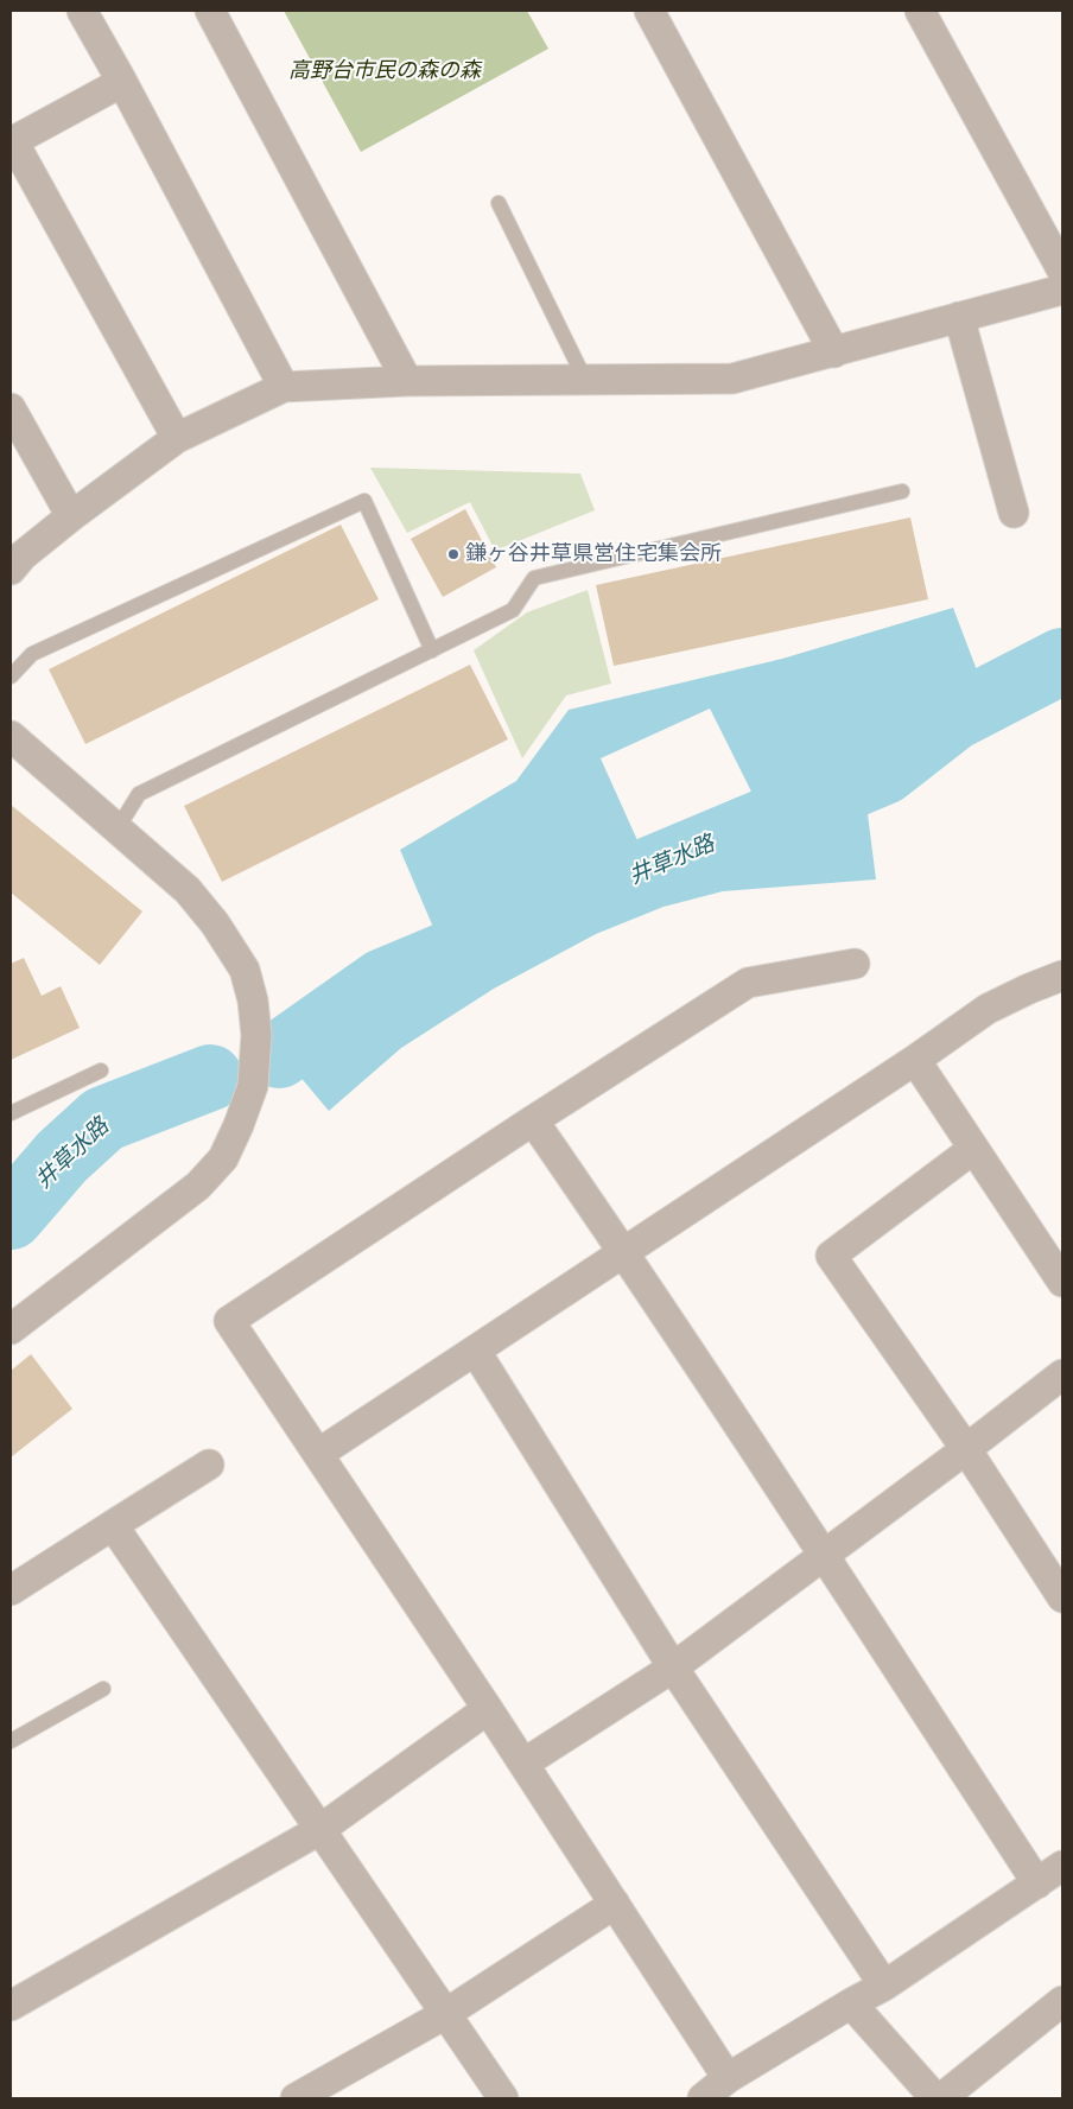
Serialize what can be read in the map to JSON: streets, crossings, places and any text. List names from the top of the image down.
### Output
{
  "water": ["井草水路"],
  "parks": ["高野台市民の森の森"],
  "places": ["鎌ヶ谷井草県営住宅集会所"]
}
